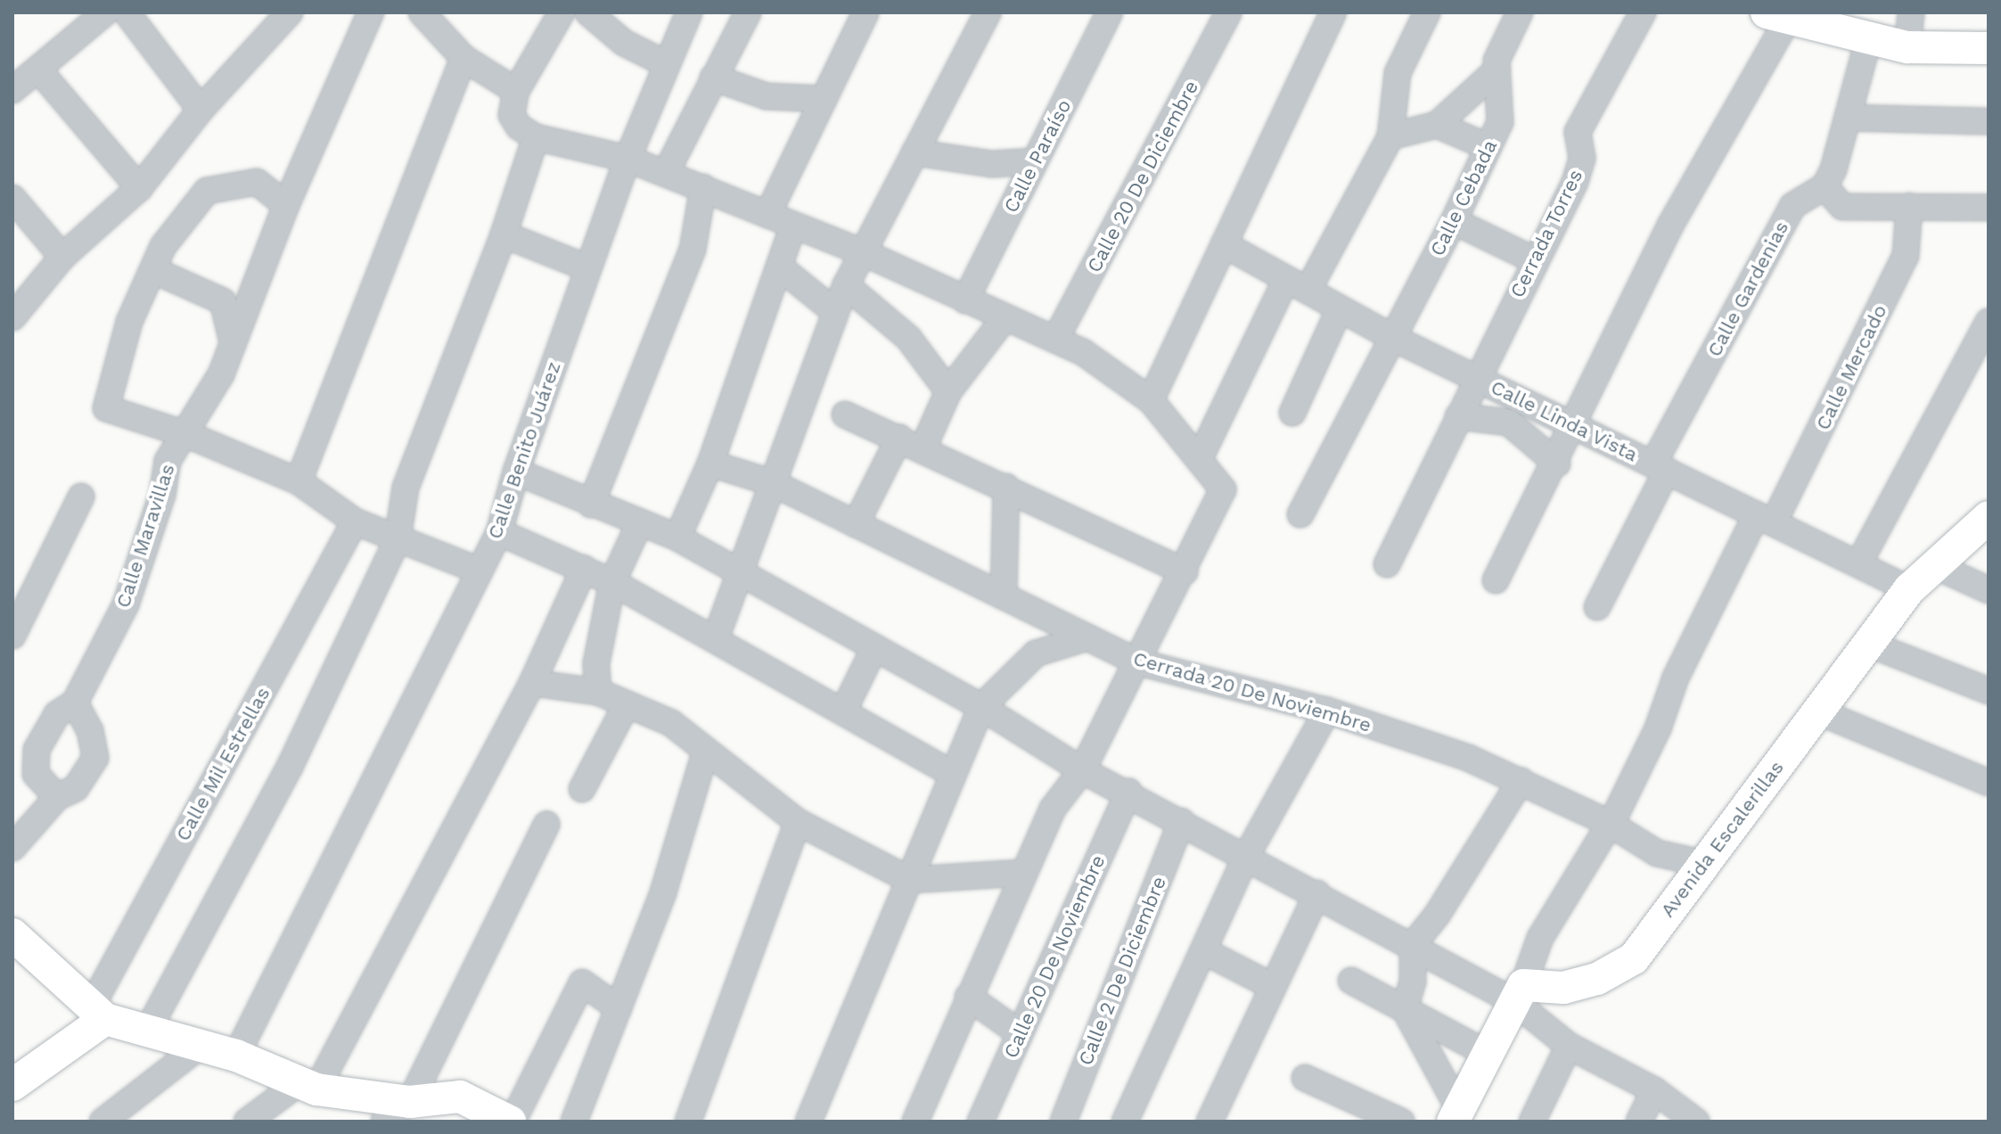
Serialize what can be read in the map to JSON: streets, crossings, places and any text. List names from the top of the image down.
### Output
{
  "streets": {
    "main road": ["Avenida Escalerillas"],
    "street": [
      "Calle Paraíso",
      "Calle 20 De Diciembre",
      "Calle Cebada",
      "Cerrada Torres",
      "Calle Gardenias",
      "Calle Mercado",
      "Calle Linda Vista",
      "Calle Benito Juárez",
      "Calle Maravillas",
      "Cerrada 20 De Noviembre",
      "Calle Mil Estrellas",
      "Calle 20 De Noviembre",
      "Calle 2 De Diciembre"
    ]
  },
  "crossings": [
    ["Calle Cebada", "Calle Linda Vista"],
    ["Cerrada Torres", "Calle Linda Vista"],
    ["Calle Gardenias", "Calle Linda Vista"],
    ["Calle Mercado", "Calle Linda Vista"],
    ["Calle Mercado", "Cerrada 20 De Noviembre"],
    ["Calle Mercado", "Avenida Escalerillas"],
    ["Calle Linda Vista", "Avenida Escalerillas"],
    ["Cerrada 20 De Noviembre", "Avenida Escalerillas"]
  ]
}
